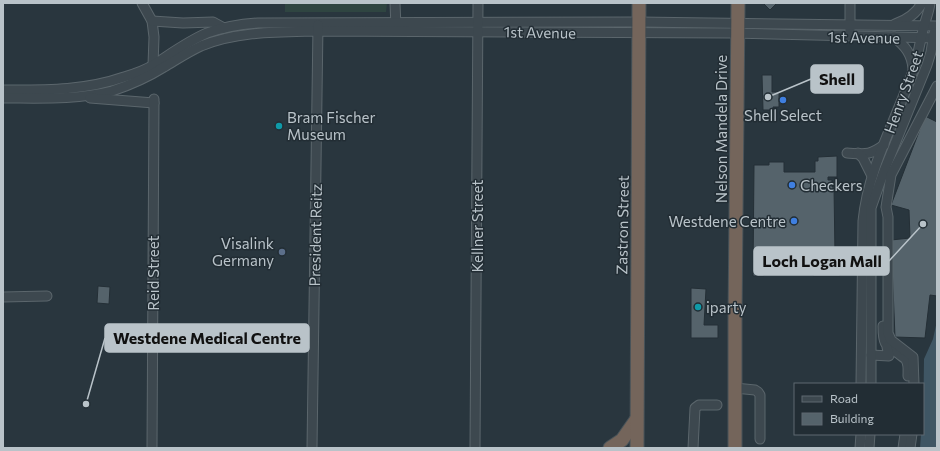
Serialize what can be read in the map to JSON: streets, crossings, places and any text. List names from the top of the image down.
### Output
{
  "streets": {
    "highway": ["Nelson Mandela Drive", "Zastron Street"],
    "street": [
      "1st Avenue",
      "Henry Street",
      "Kellner Street",
      "President Reitz",
      "Reid Street"
    ]
  },
  "crossings": [
    ["1st Avenue", "Henry Street"],
    ["1st Avenue", "Nelson Mandela Drive"],
    ["1st Avenue", "Zastron Street"],
    ["1st Avenue", "Kellner Street"],
    ["1st Avenue", "President Reitz"]
  ],
  "places": [
    "Shell",
    "Shell Select",
    "Bram Fischer Museum",
    "Checkers",
    "Westdene Centre",
    "Loch Logan Mall",
    "Visalink Germany",
    "iparty",
    "Westdene Medical Centre"
  ],
  "legend": ["Road", "Building"]
}
